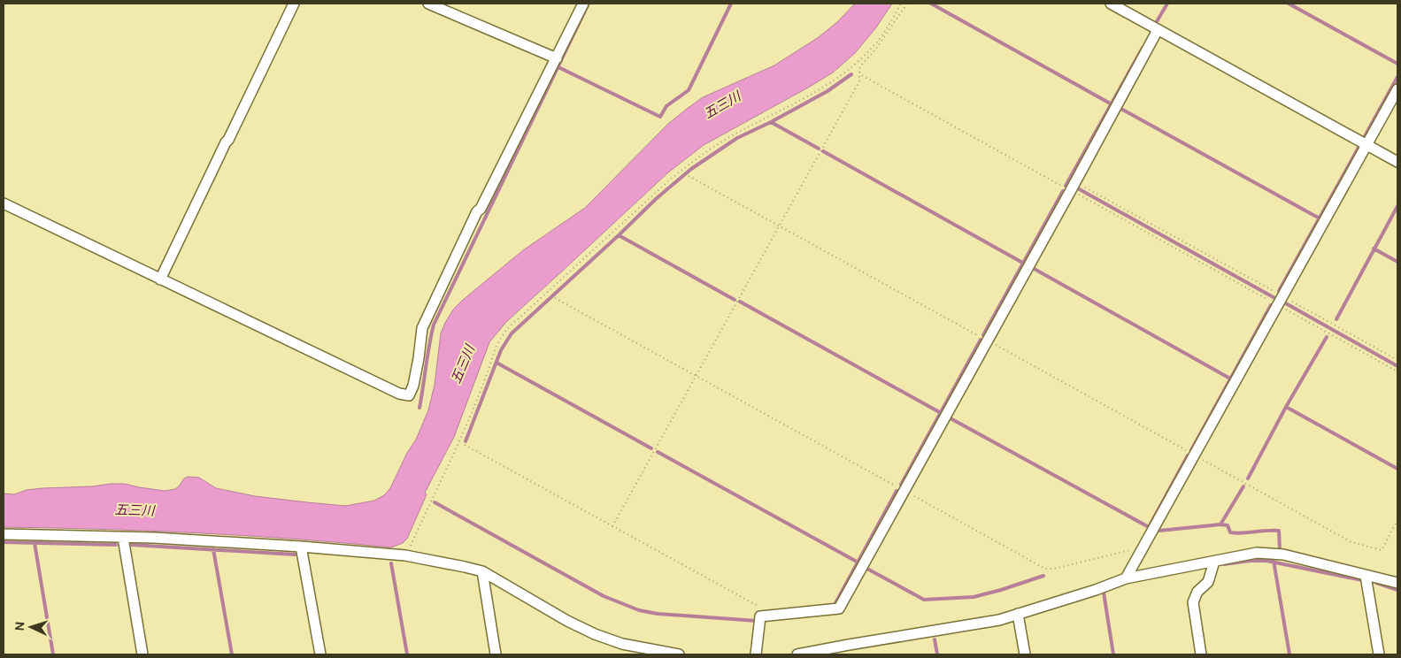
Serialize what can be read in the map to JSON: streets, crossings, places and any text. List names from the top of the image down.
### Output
{
  "water": ["五三川"],
  "north": "left"
}
